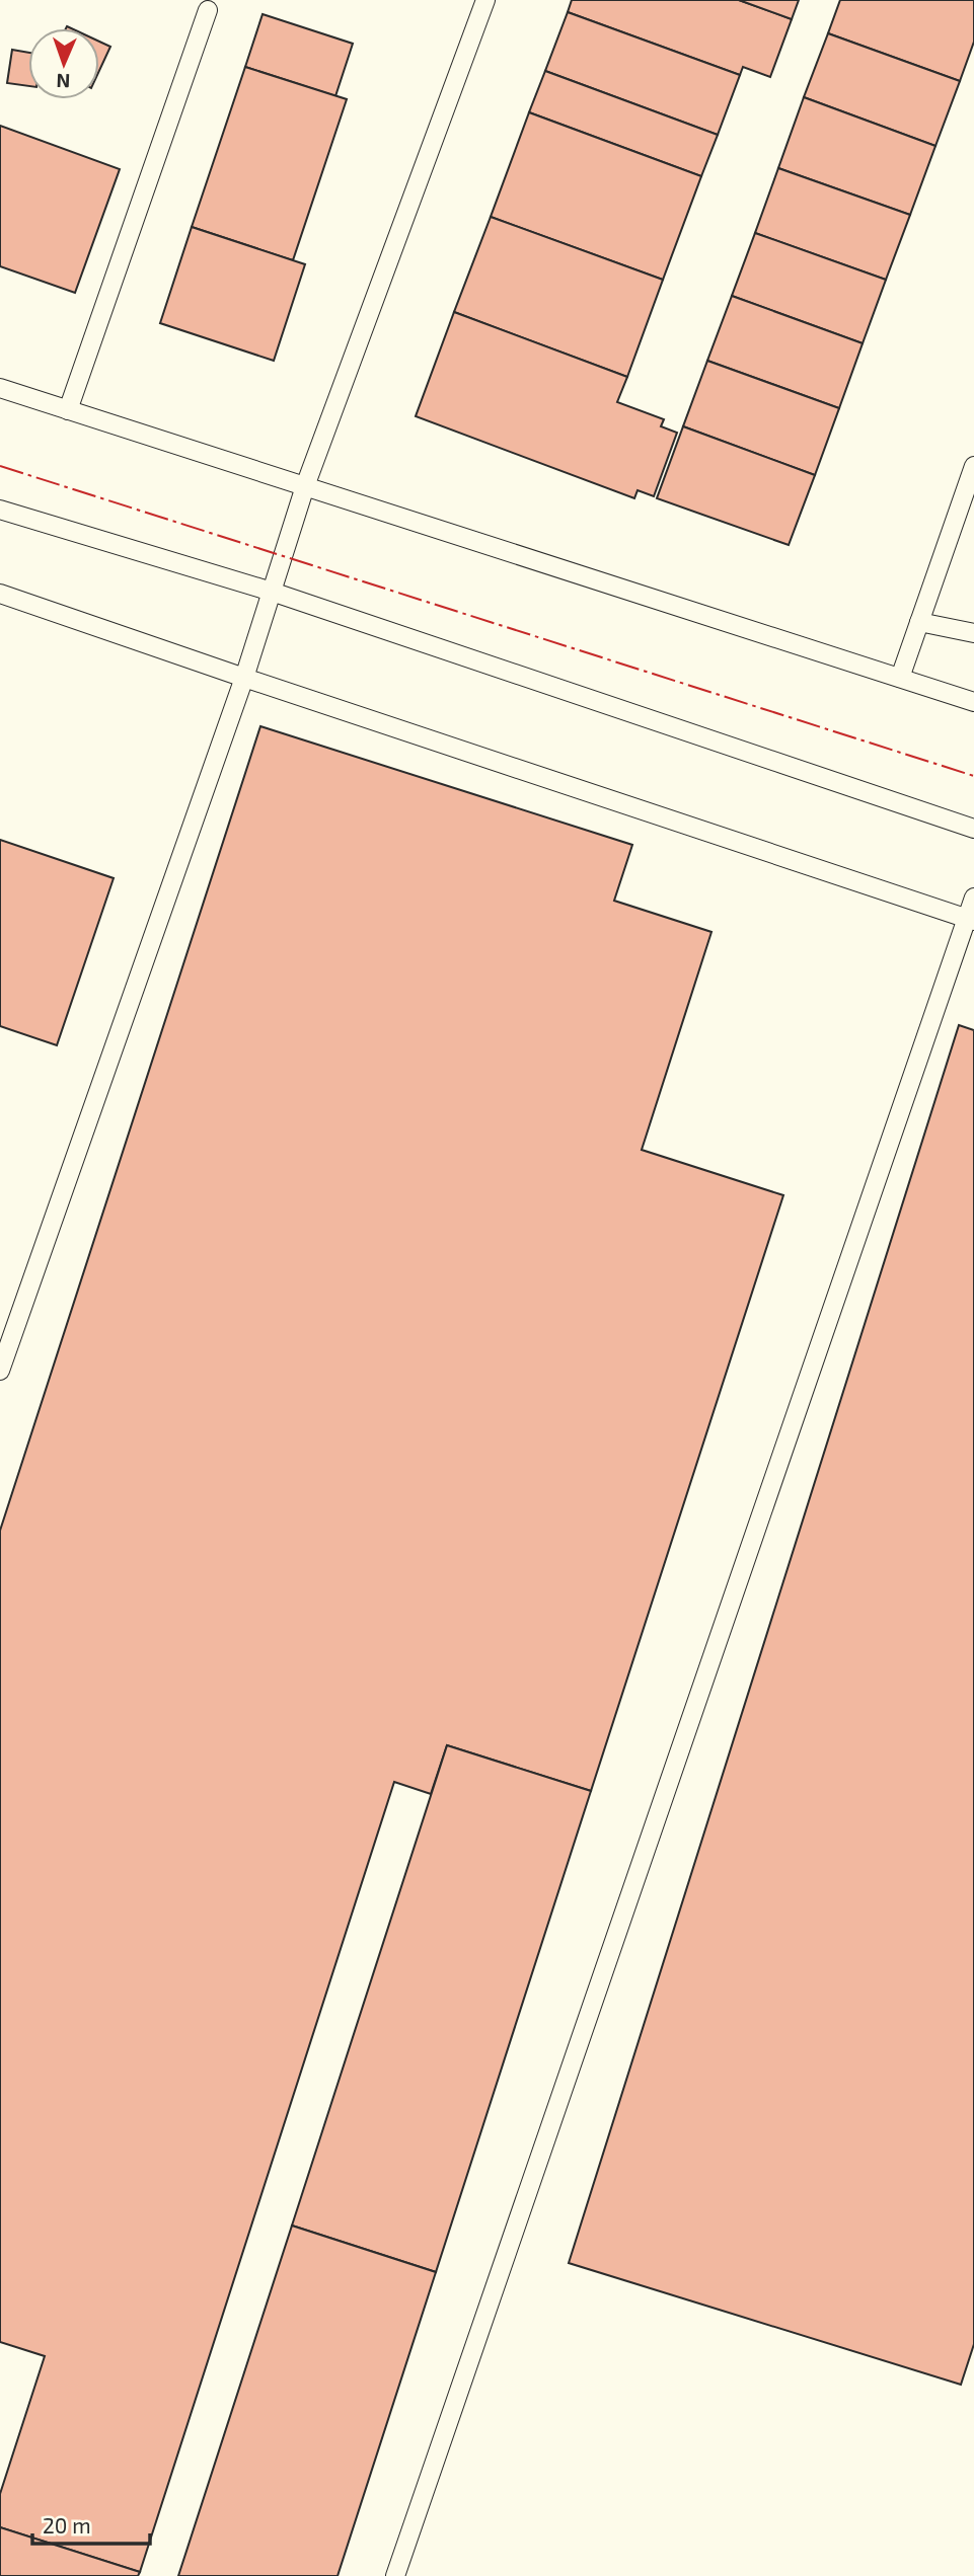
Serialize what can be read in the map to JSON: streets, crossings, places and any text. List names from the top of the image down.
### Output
{
  "scale_bar": "20 m",
  "north": "bottom"
}
